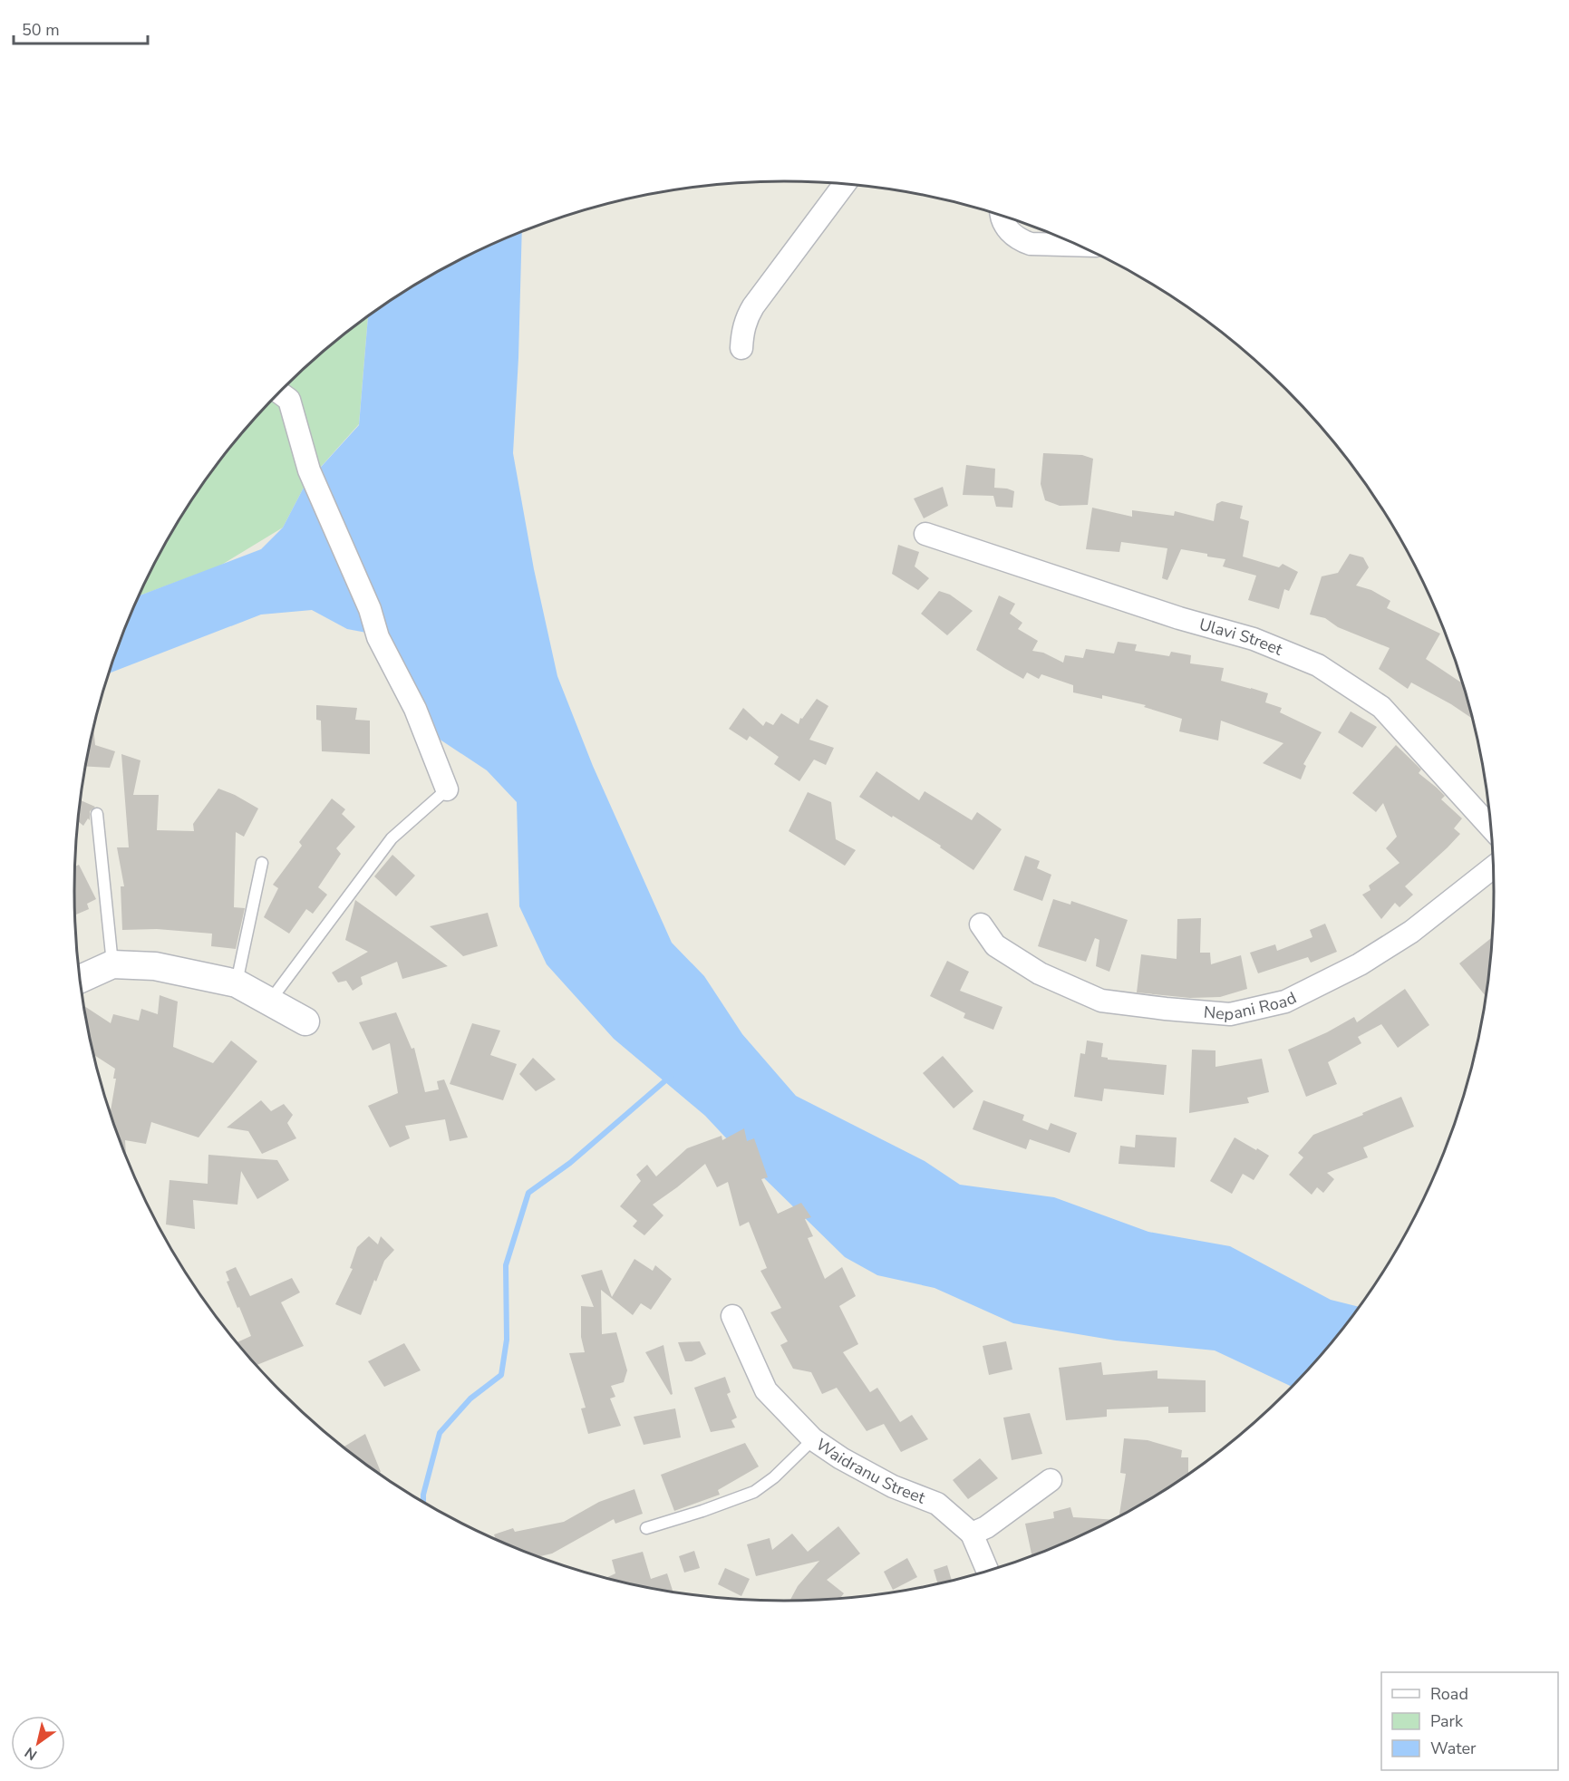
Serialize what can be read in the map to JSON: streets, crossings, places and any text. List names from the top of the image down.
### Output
{
  "streets": {
    "street": ["Ulavi Street", "Nepani Road", "Waidranu Street"]
  },
  "legend": ["Road", "Park", "Water"],
  "scale_bar": "50 m",
  "north": "bottom left"
}
